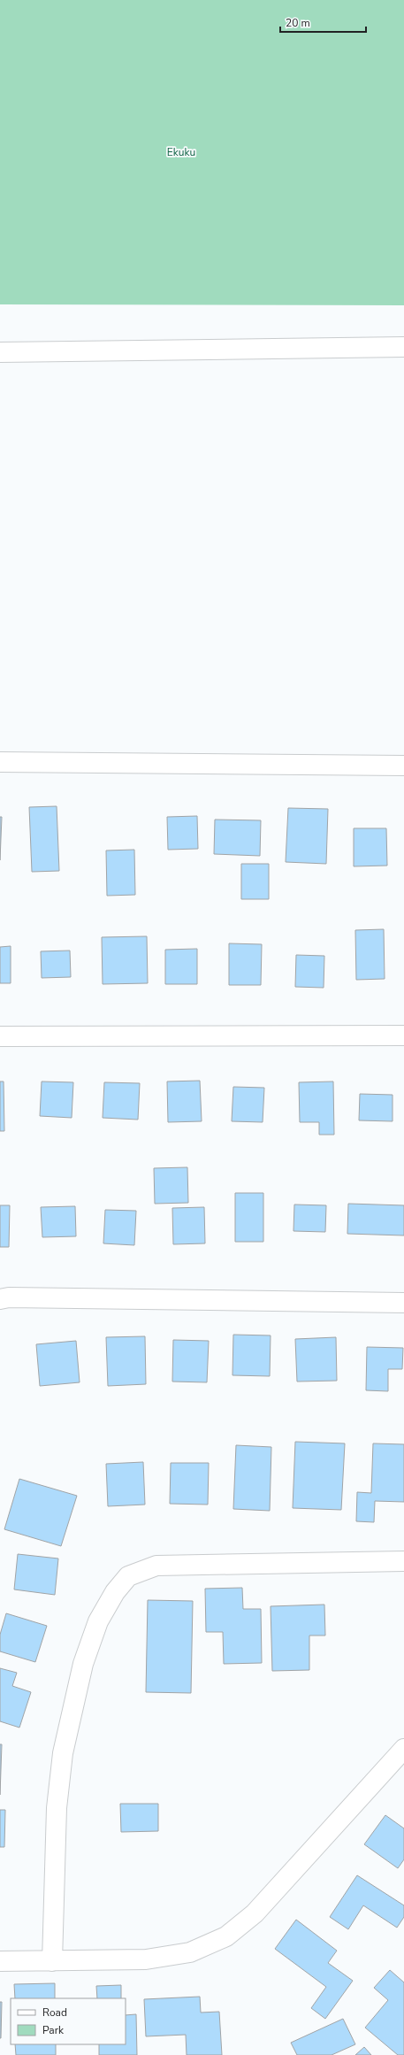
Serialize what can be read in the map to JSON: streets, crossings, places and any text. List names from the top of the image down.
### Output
{
  "parks": ["Ekuku"],
  "legend": ["Road", "Park"],
  "scale_bar": "20 m"
}
